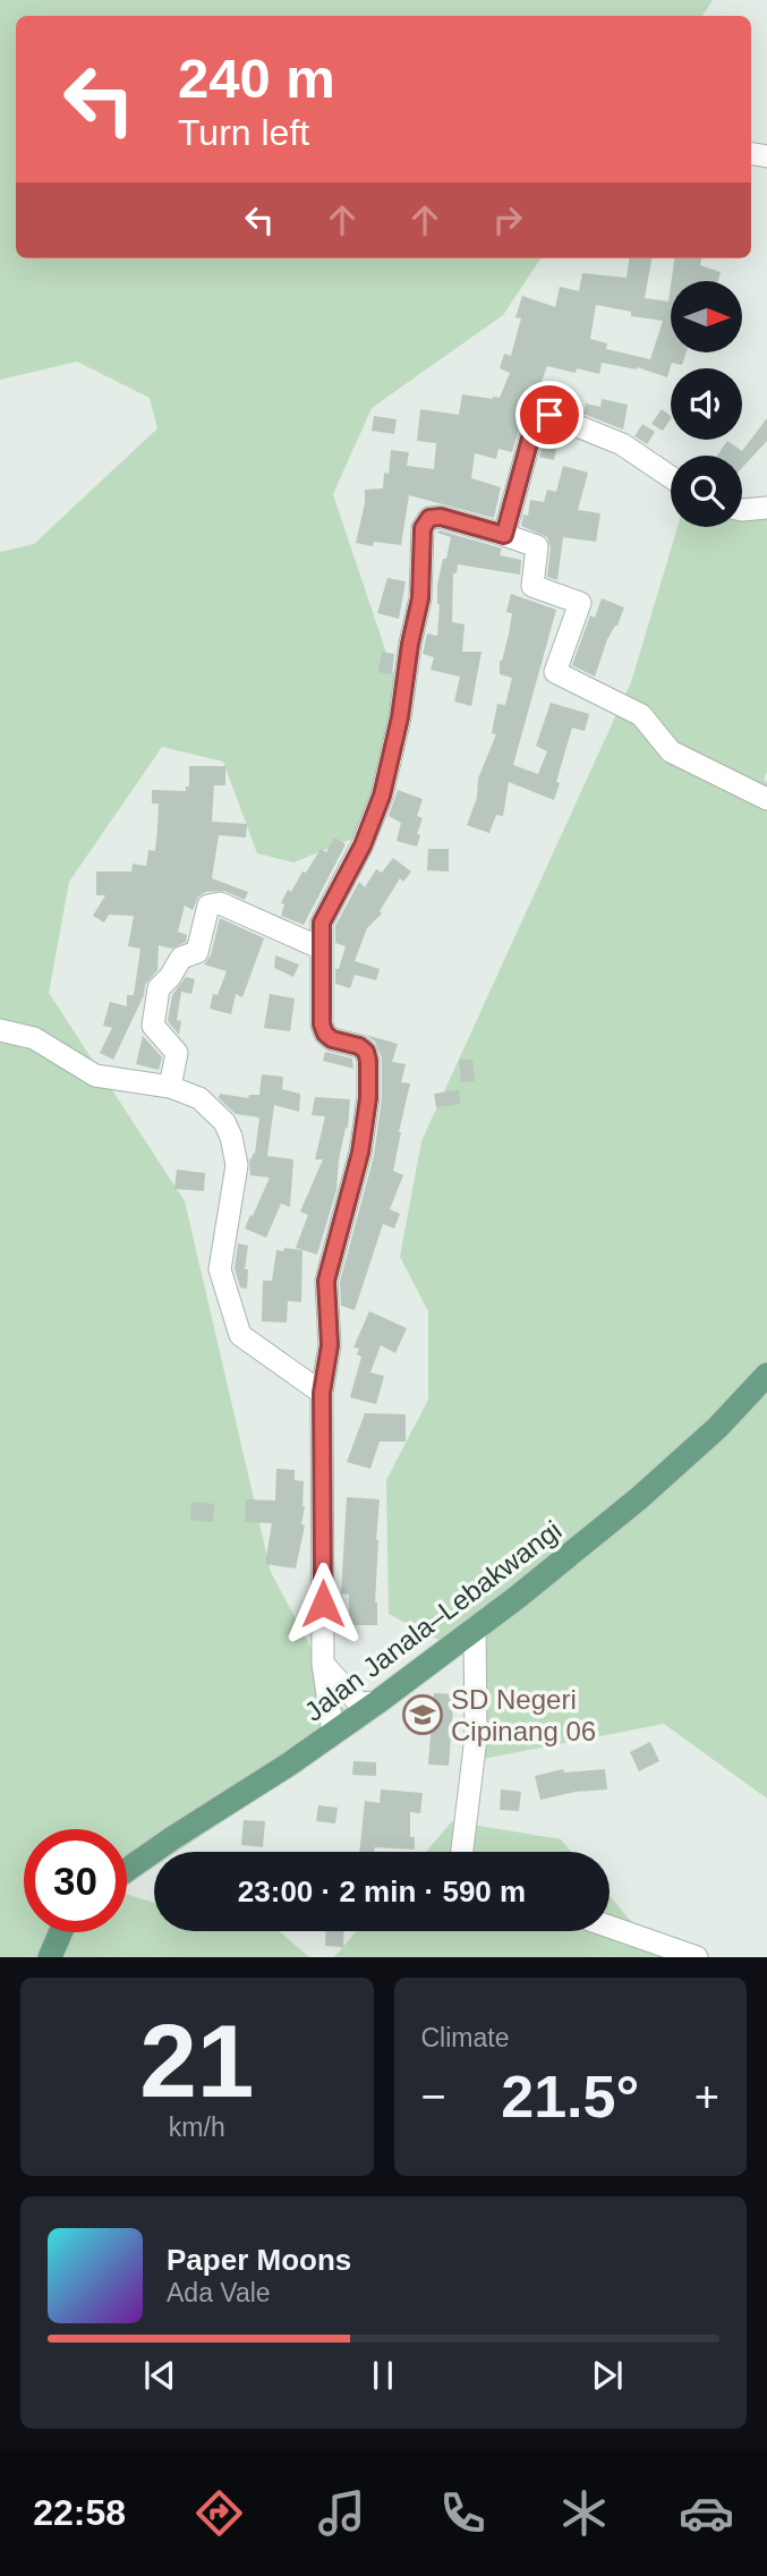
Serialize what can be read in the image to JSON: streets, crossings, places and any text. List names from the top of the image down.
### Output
{
  "streets": {
    "main road": ["Jalan Janala–Lebakwangi"]
  },
  "places": {
    "school or university": ["SD Negeri Cipinang 06"]
  },
  "north": "right",
  "page": {
    "turn": ["240 m", "Turn left"],
    "limit": "30",
    "trip": "23:00 · 2 min · 590 m",
    "tile": [
      ["21", "km/h"],
      "Climate"
    ],
    "heat": ["−", "21.5°", "+"],
    "song": ["Paper Moons", "Ada Vale"],
    "tabs": "22:58"
  }
}
